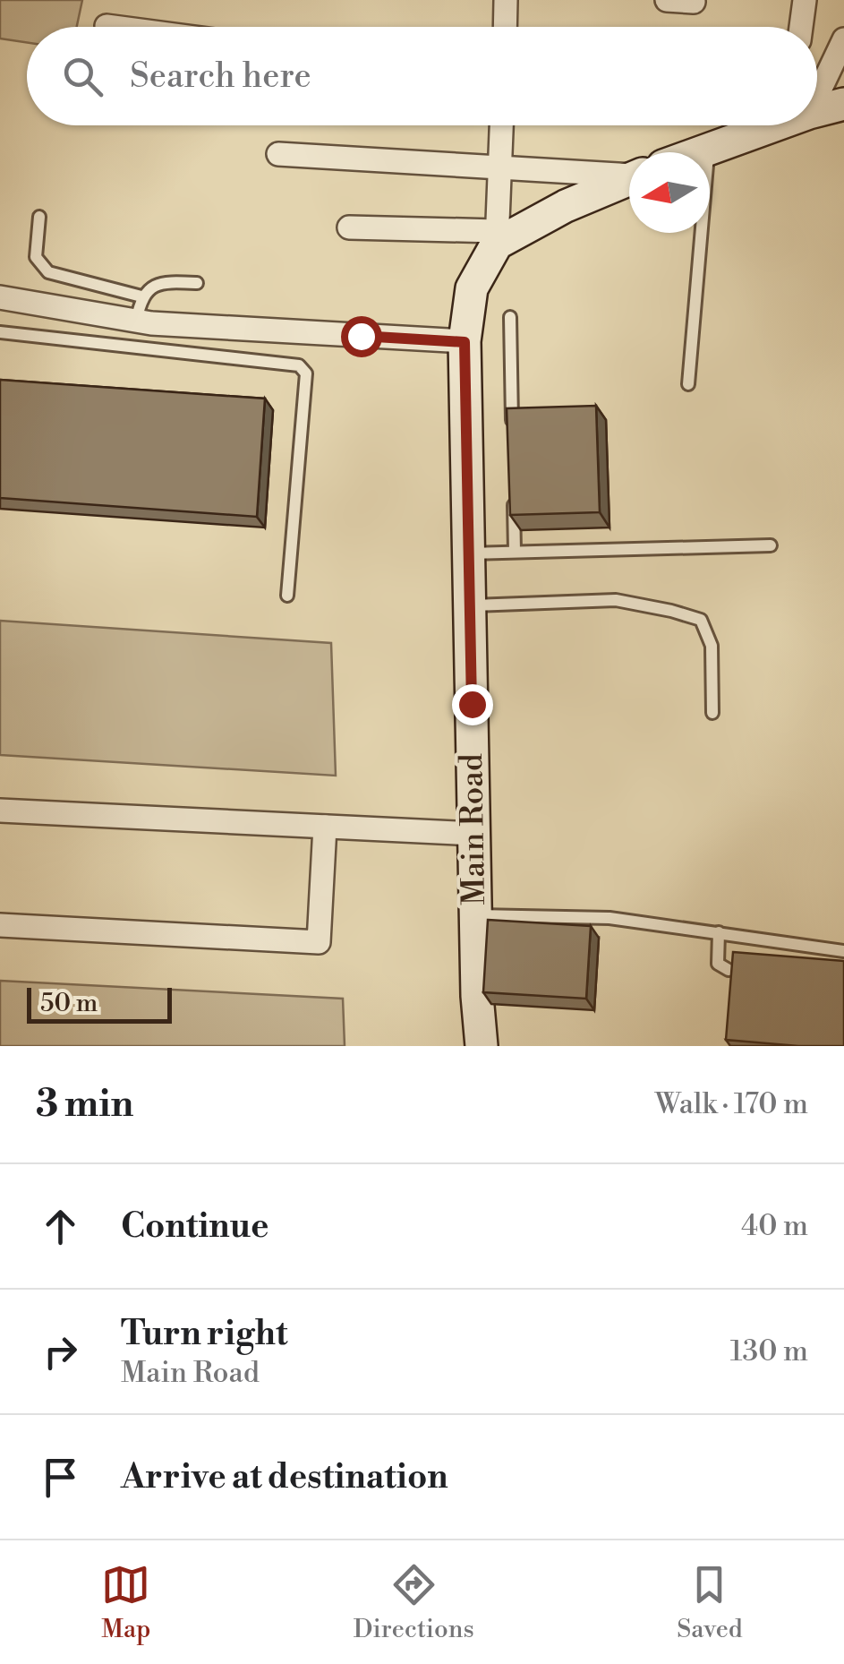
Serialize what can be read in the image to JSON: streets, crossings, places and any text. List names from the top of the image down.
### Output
{
  "streets": {
    "street": ["Main Road"]
  },
  "scale_bar": "50 m",
  "north": "left",
  "page": {
    "search": "Search here",
    "scale": "50 m",
    "heading": ["3 min", "Walk · 170 m"],
    "list": [
      ["Continue", "40 m"],
      ["Turn right", "Main Road", "130 m"],
      "Arrive at destination"
    ],
    "nav": ["Map", "Directions", "Saved"]
  }
}
